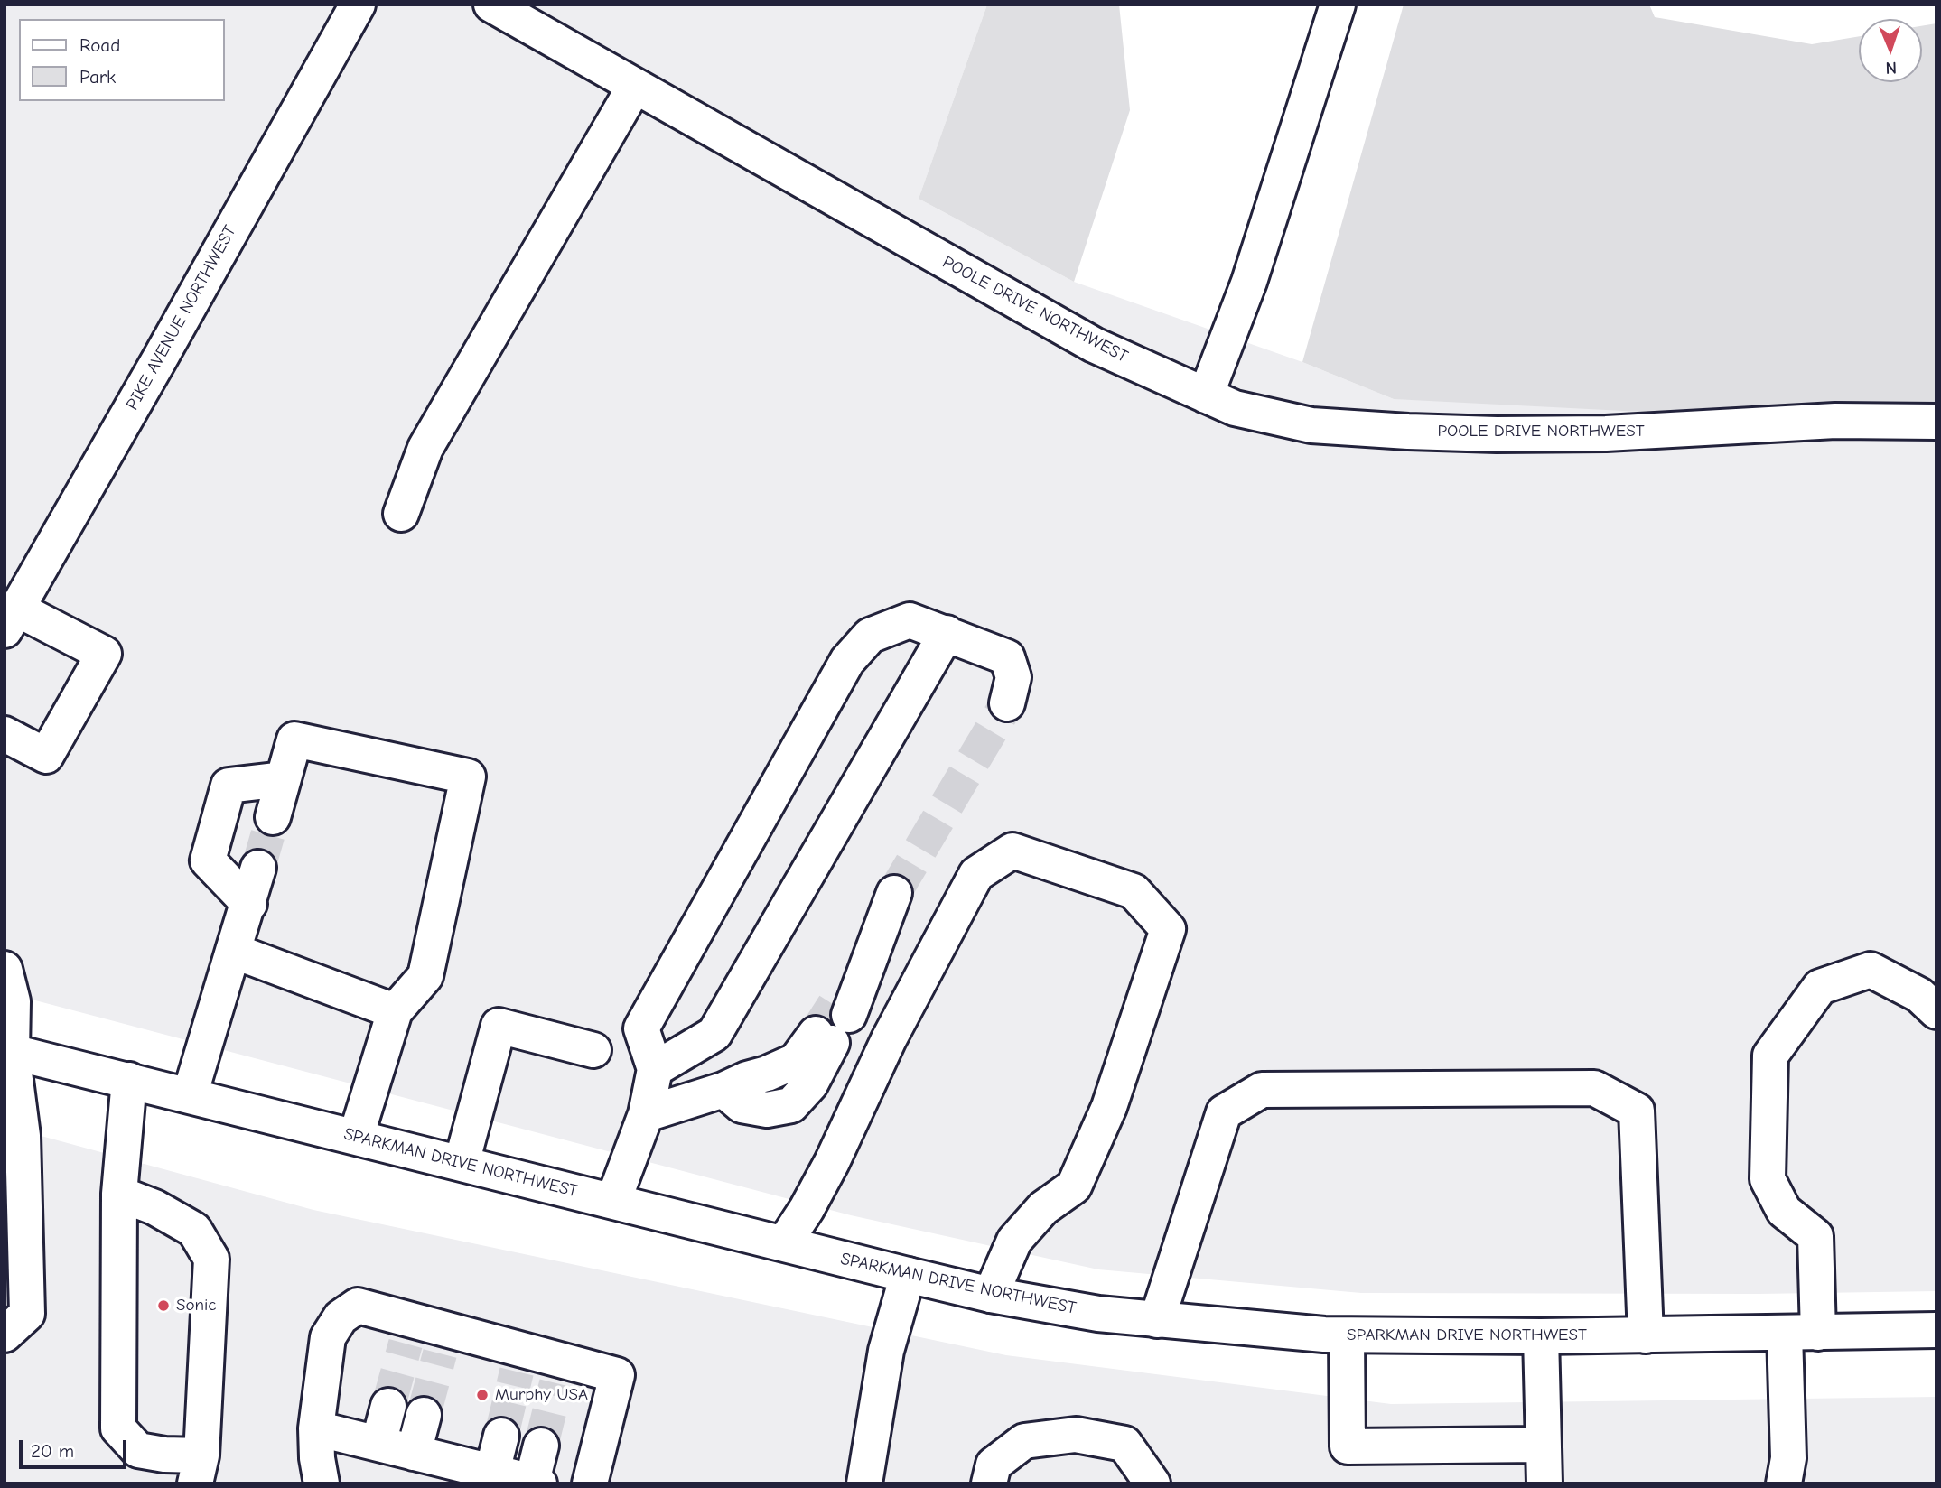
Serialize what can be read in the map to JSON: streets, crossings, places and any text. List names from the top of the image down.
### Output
{
  "streets": {
    "street": ["POOLE DRIVE NORTHWEST", "PIKE AVENUE NORTHWEST", "SPARKMAN DRIVE NORTHWEST"]
  },
  "places": ["Sonic", "Murphy USA"],
  "legend": ["Road", "Park"],
  "scale_bar": "20 m",
  "north": "bottom"
}
